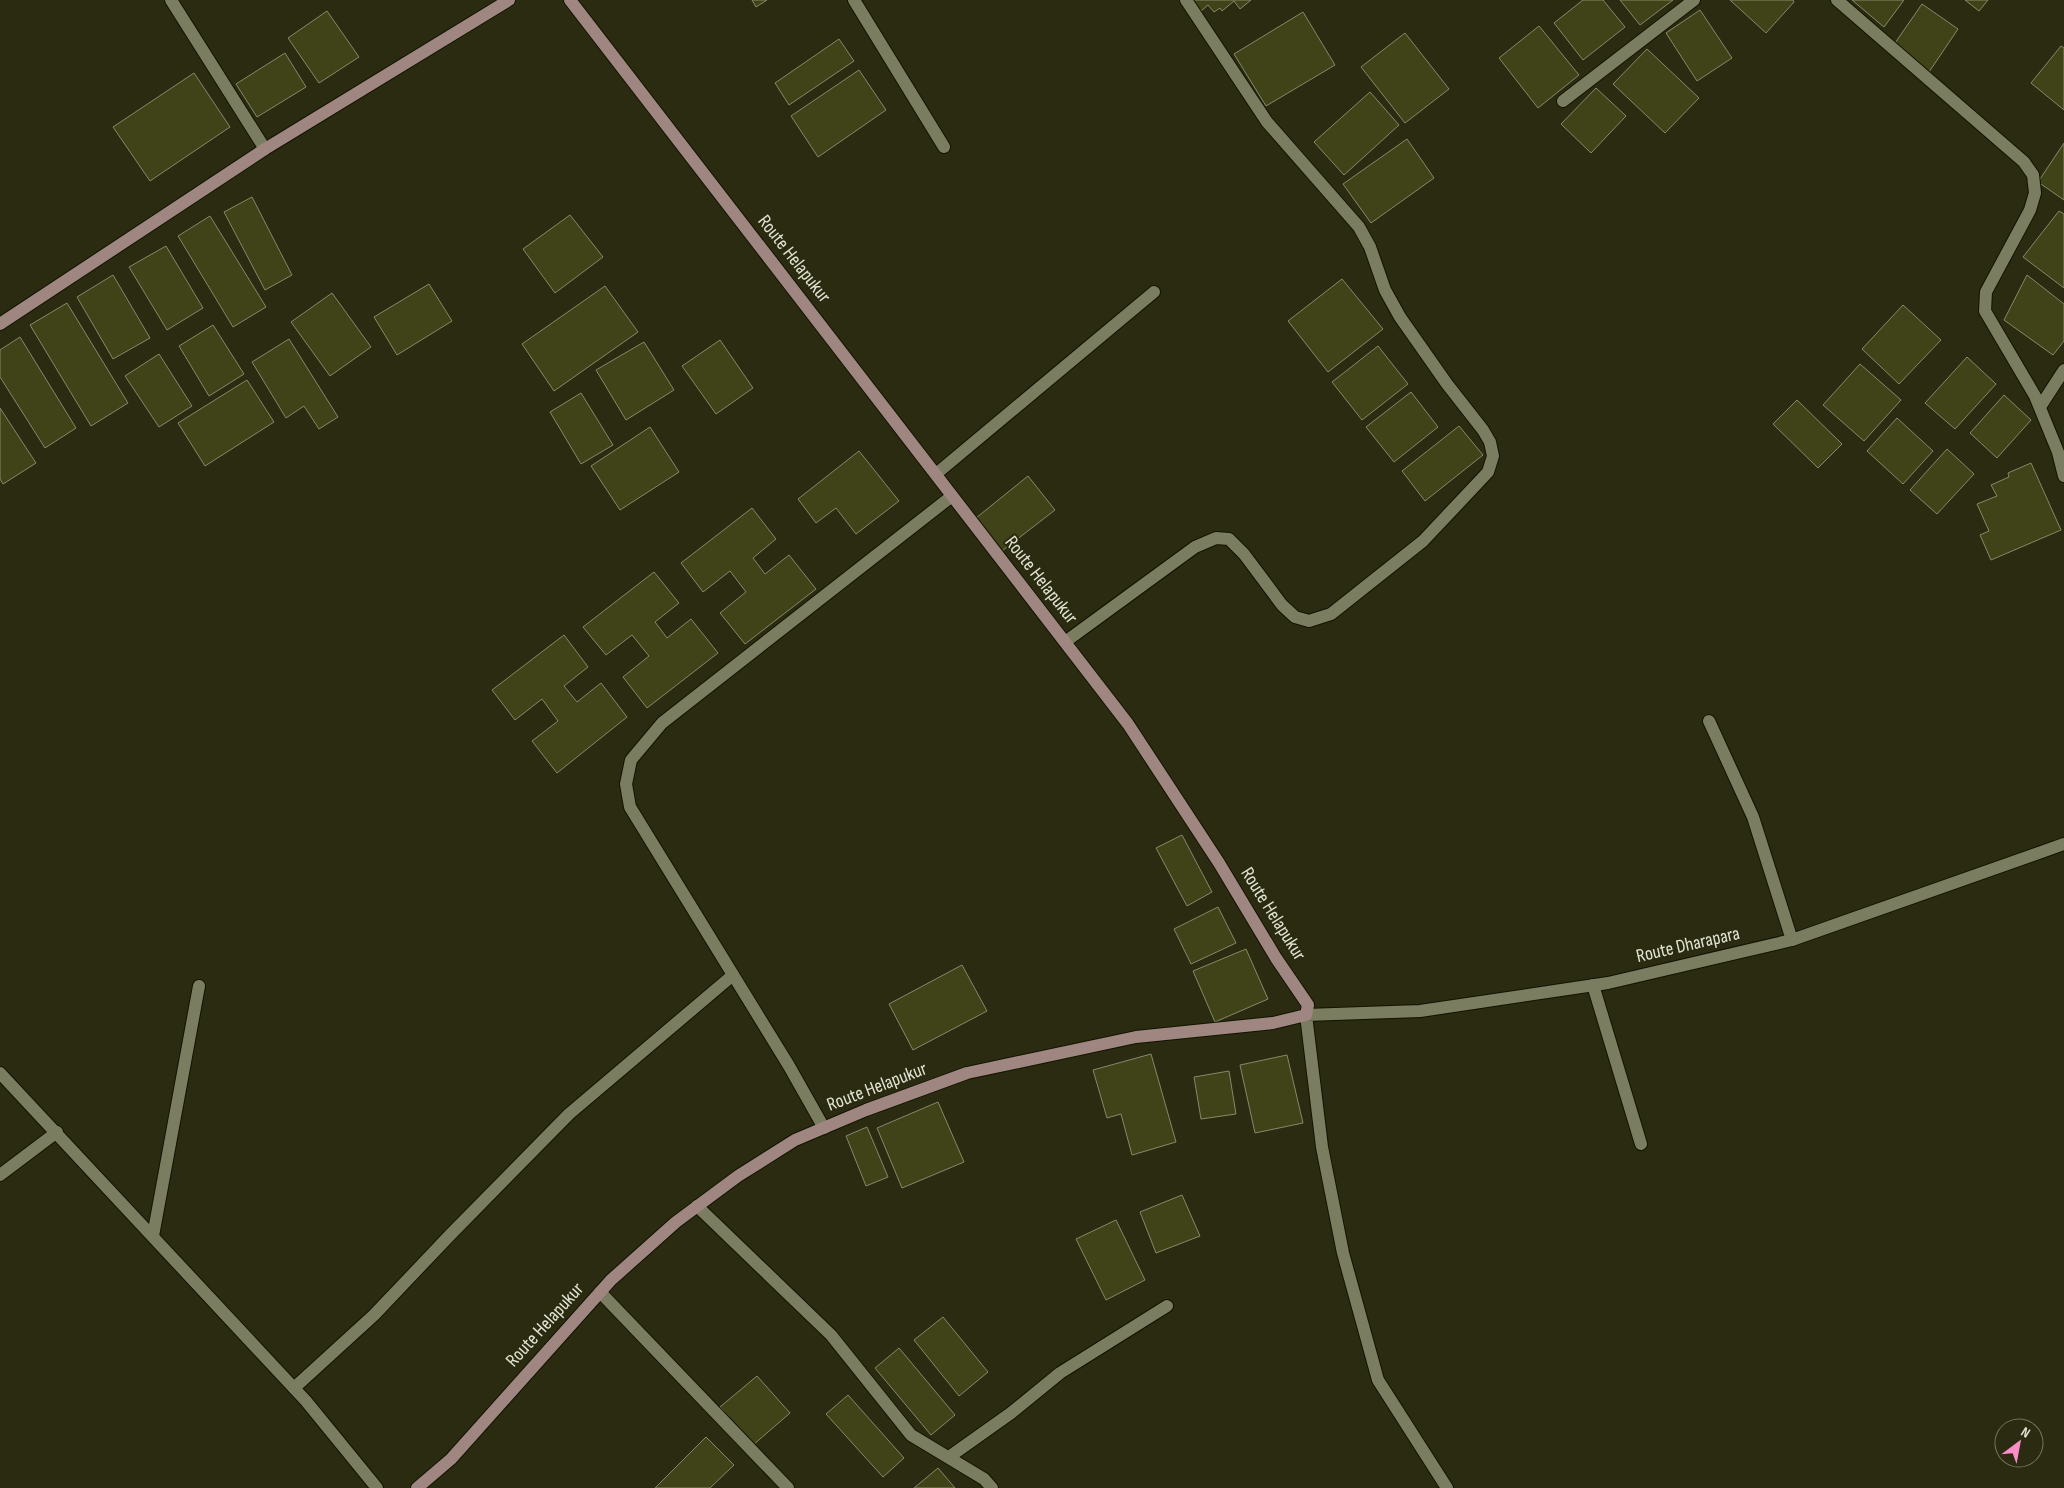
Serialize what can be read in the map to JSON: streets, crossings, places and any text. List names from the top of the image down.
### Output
{
  "streets": {
    "street": ["Route Helapukur", "Route Dharapara"]
  },
  "crossings": [
    ["Route Helapukur", "Route Dharapara"]
  ],
  "north": "top right"
}
